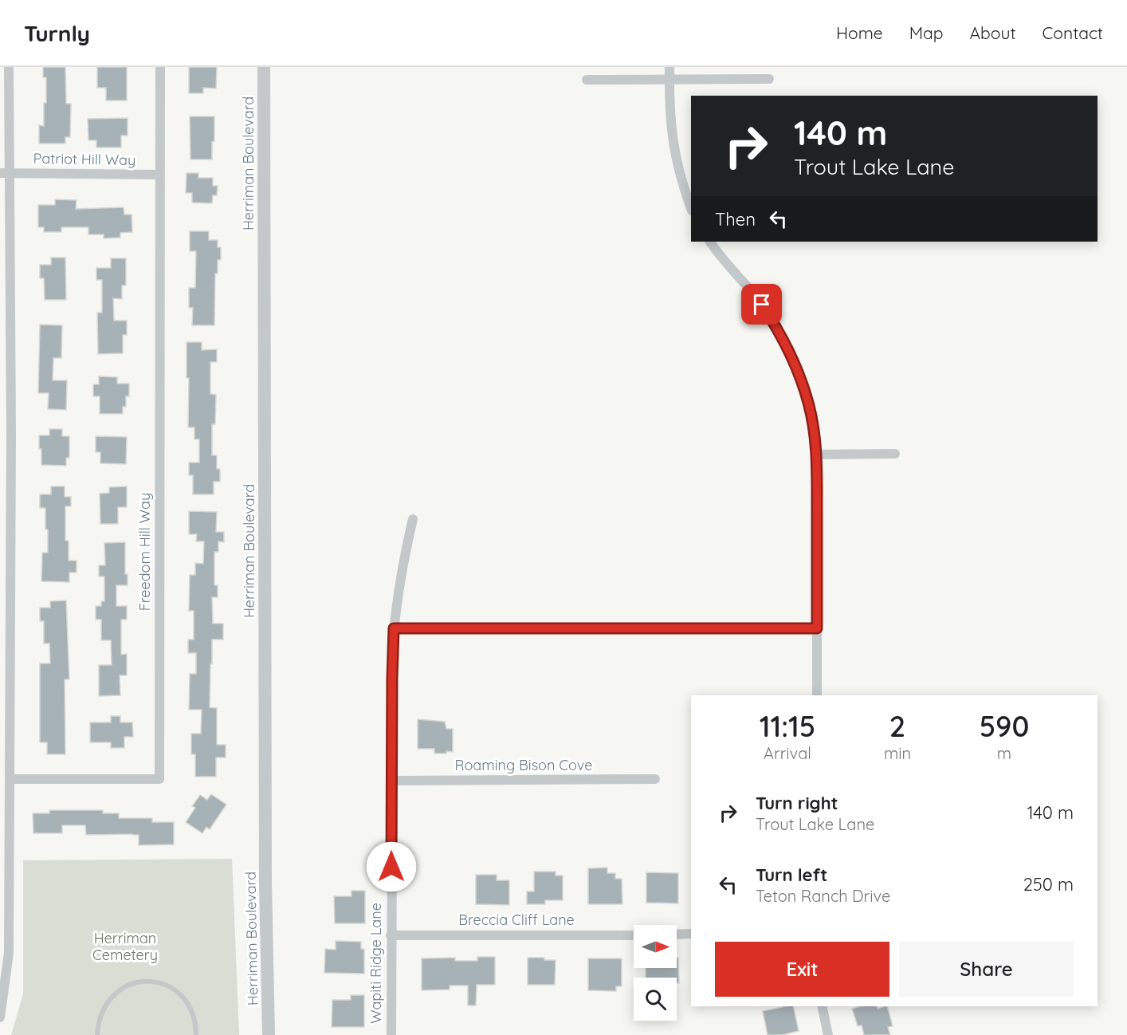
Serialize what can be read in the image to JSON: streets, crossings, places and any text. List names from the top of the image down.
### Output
{
  "streets": {
    "street": [
      "Patriot Hill Way",
      "Herriman Boulevard",
      "Freedom Hill Way",
      "Roaming Bison Cove",
      "Breccia Cliff Lane",
      "Wapiti Ridge Lane"
    ]
  },
  "crossings": [
    ["Patriot Hill Way", "Freedom Hill Way"],
    ["Roaming Bison Cove", "Wapiti Ridge Lane"],
    ["Breccia Cliff Lane", "Wapiti Ridge Lane"]
  ],
  "parks": ["Herriman Cemetery"],
  "north": "right",
  "page": {
    "header": "Turnly",
    "nav": [
      "Home",
      "Map",
      "About",
      "Contact"
    ],
    "turn": ["140 m", "Trout Lake Lane"],
    "then": "Then",
    "eta": [
      "11:15",
      "Arrival",
      "2",
      "min",
      "590",
      "m"
    ],
    "list": [
      {
        "name": "Turn right",
        "note": "Trout Lake Lane",
        "value": "140 m"
      },
      {
        "name": "Turn left",
        "note": "Teton Ranch Drive",
        "value": "250 m"
      }
    ],
    "buttons": ["Exit", "Share"]
  }
}
